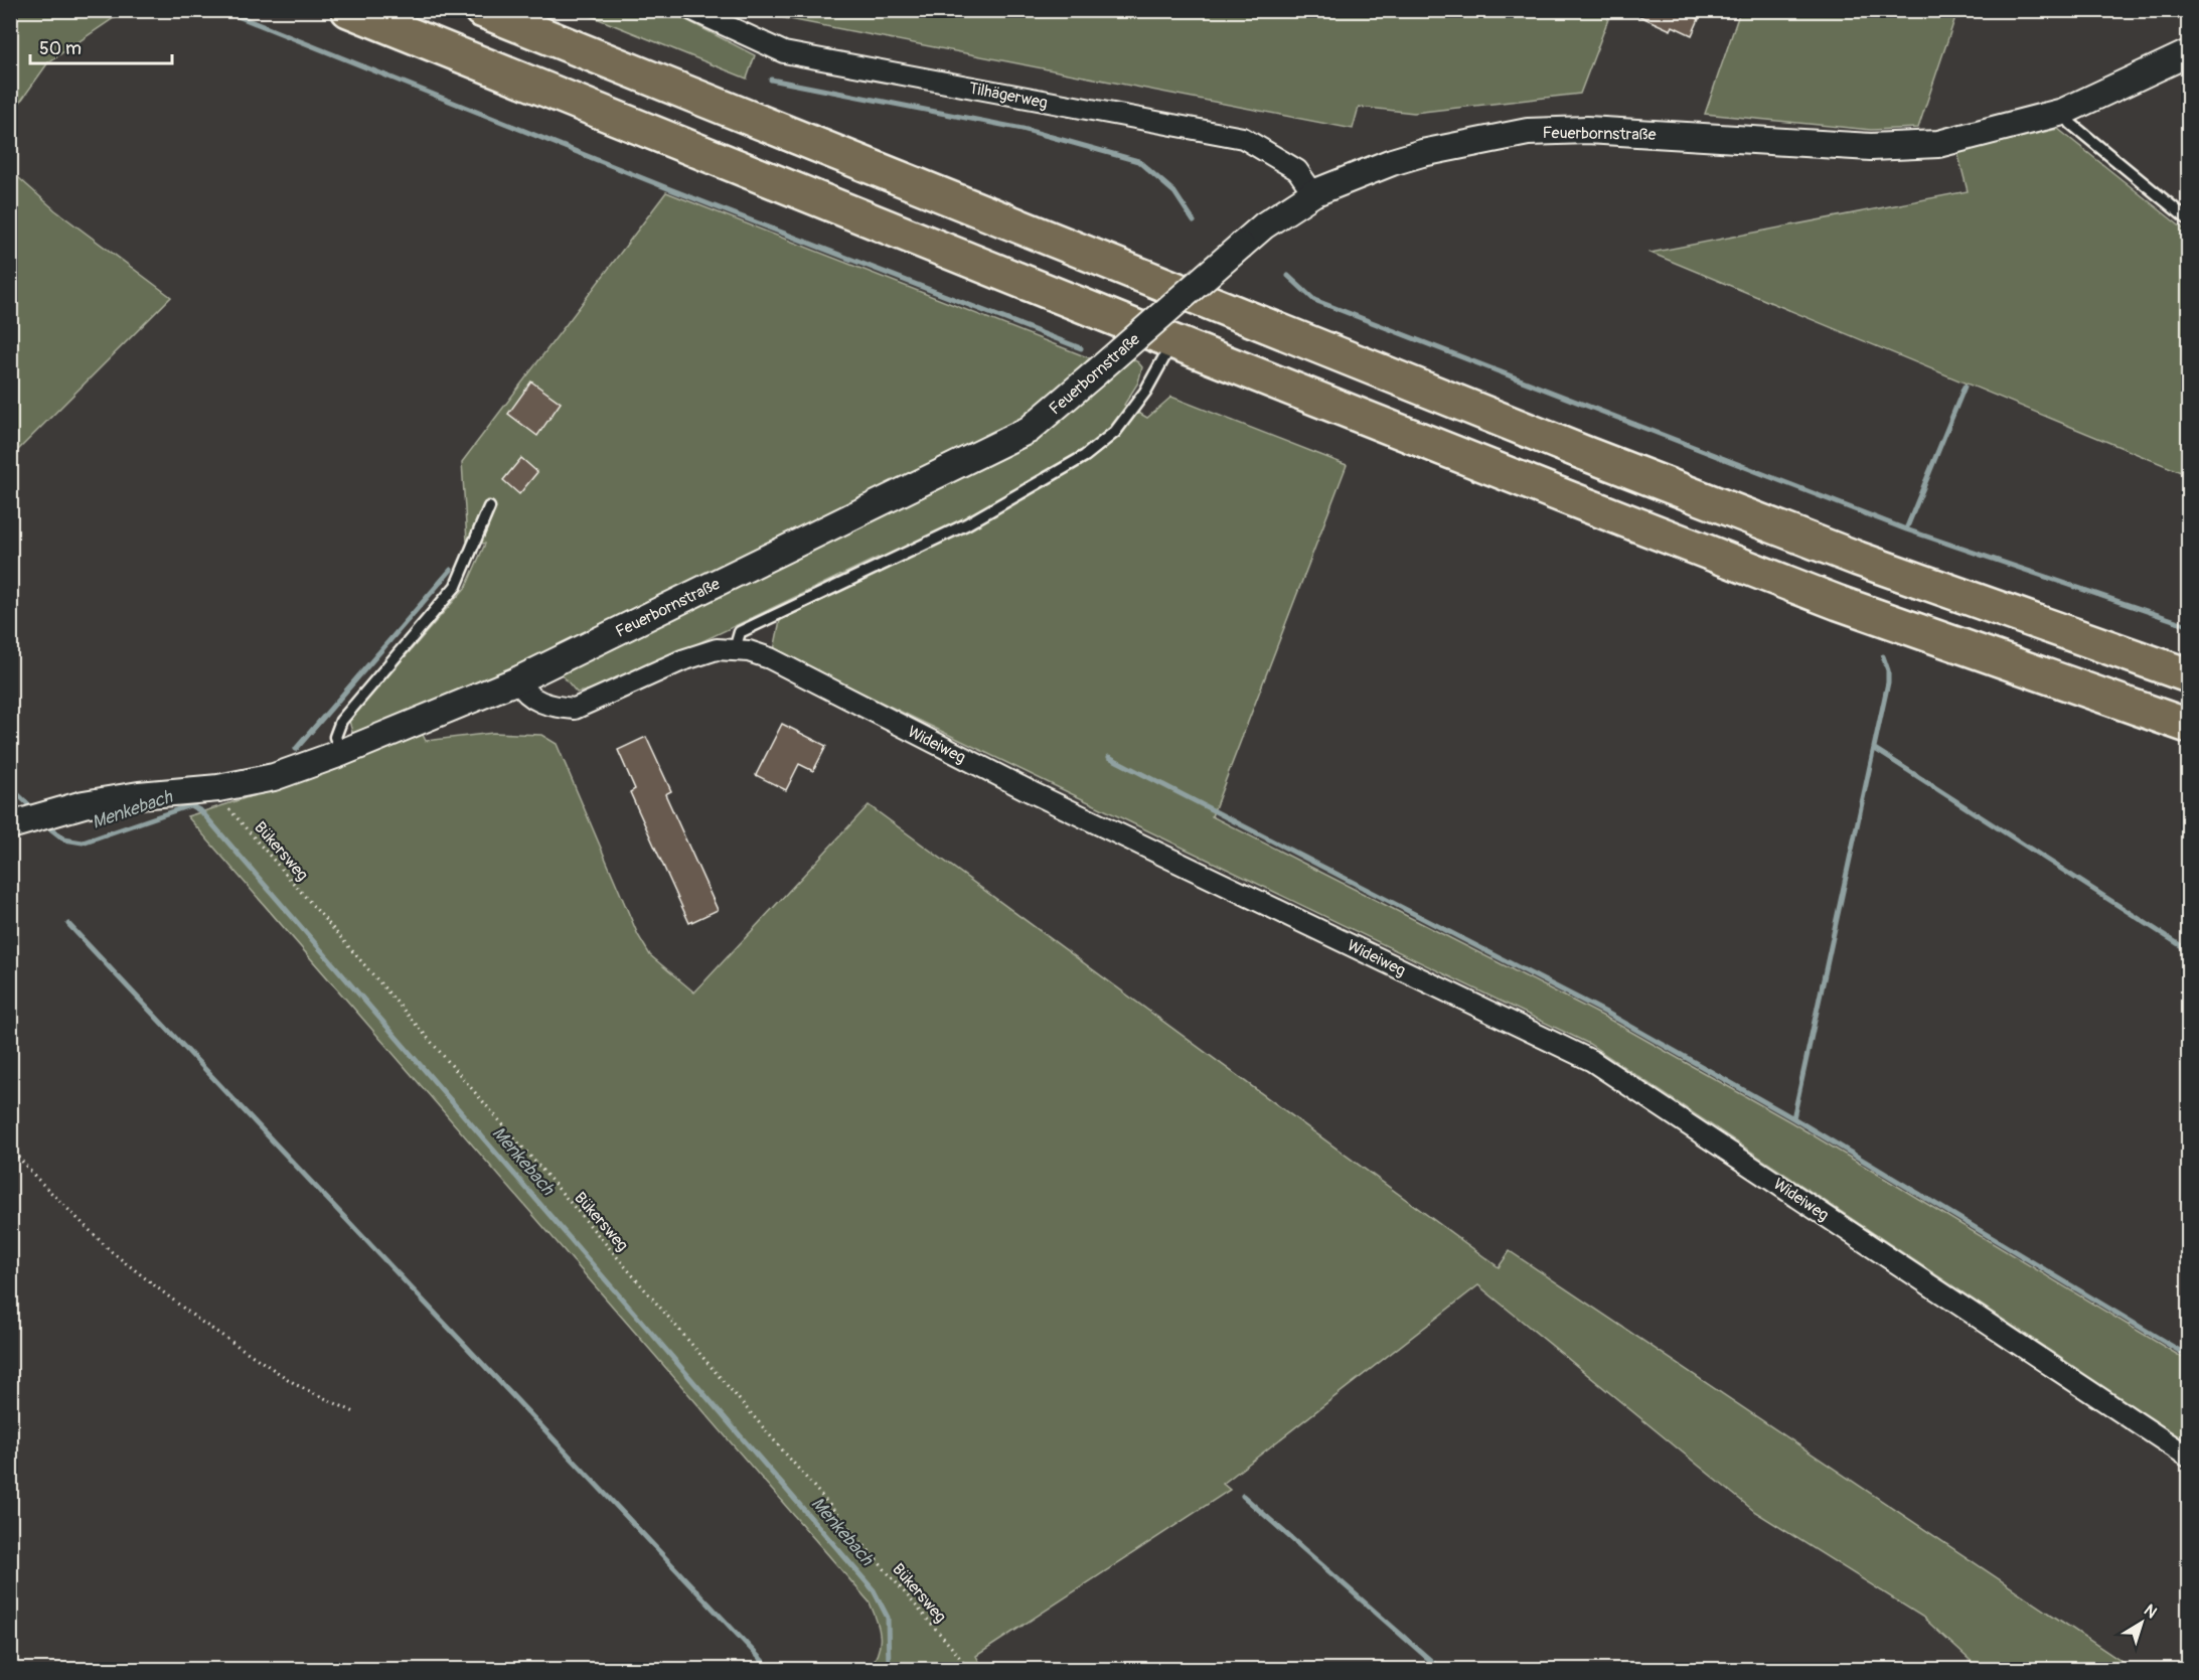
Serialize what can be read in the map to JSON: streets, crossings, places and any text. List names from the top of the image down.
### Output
{
  "streets": {
    "street": ["Tilhägerweg", "Feuerbornstraße", "Wideiweg"],
    "path": ["Bükersweg"]
  },
  "crossings": [
    ["Tilhägerweg", "Feuerbornstraße"],
    ["Feuerbornstraße", "Wideiweg"],
    ["Feuerbornstraße", "Bükersweg"]
  ],
  "water": ["Menkebach"],
  "scale_bar": "50 m",
  "north": "top right"
}
